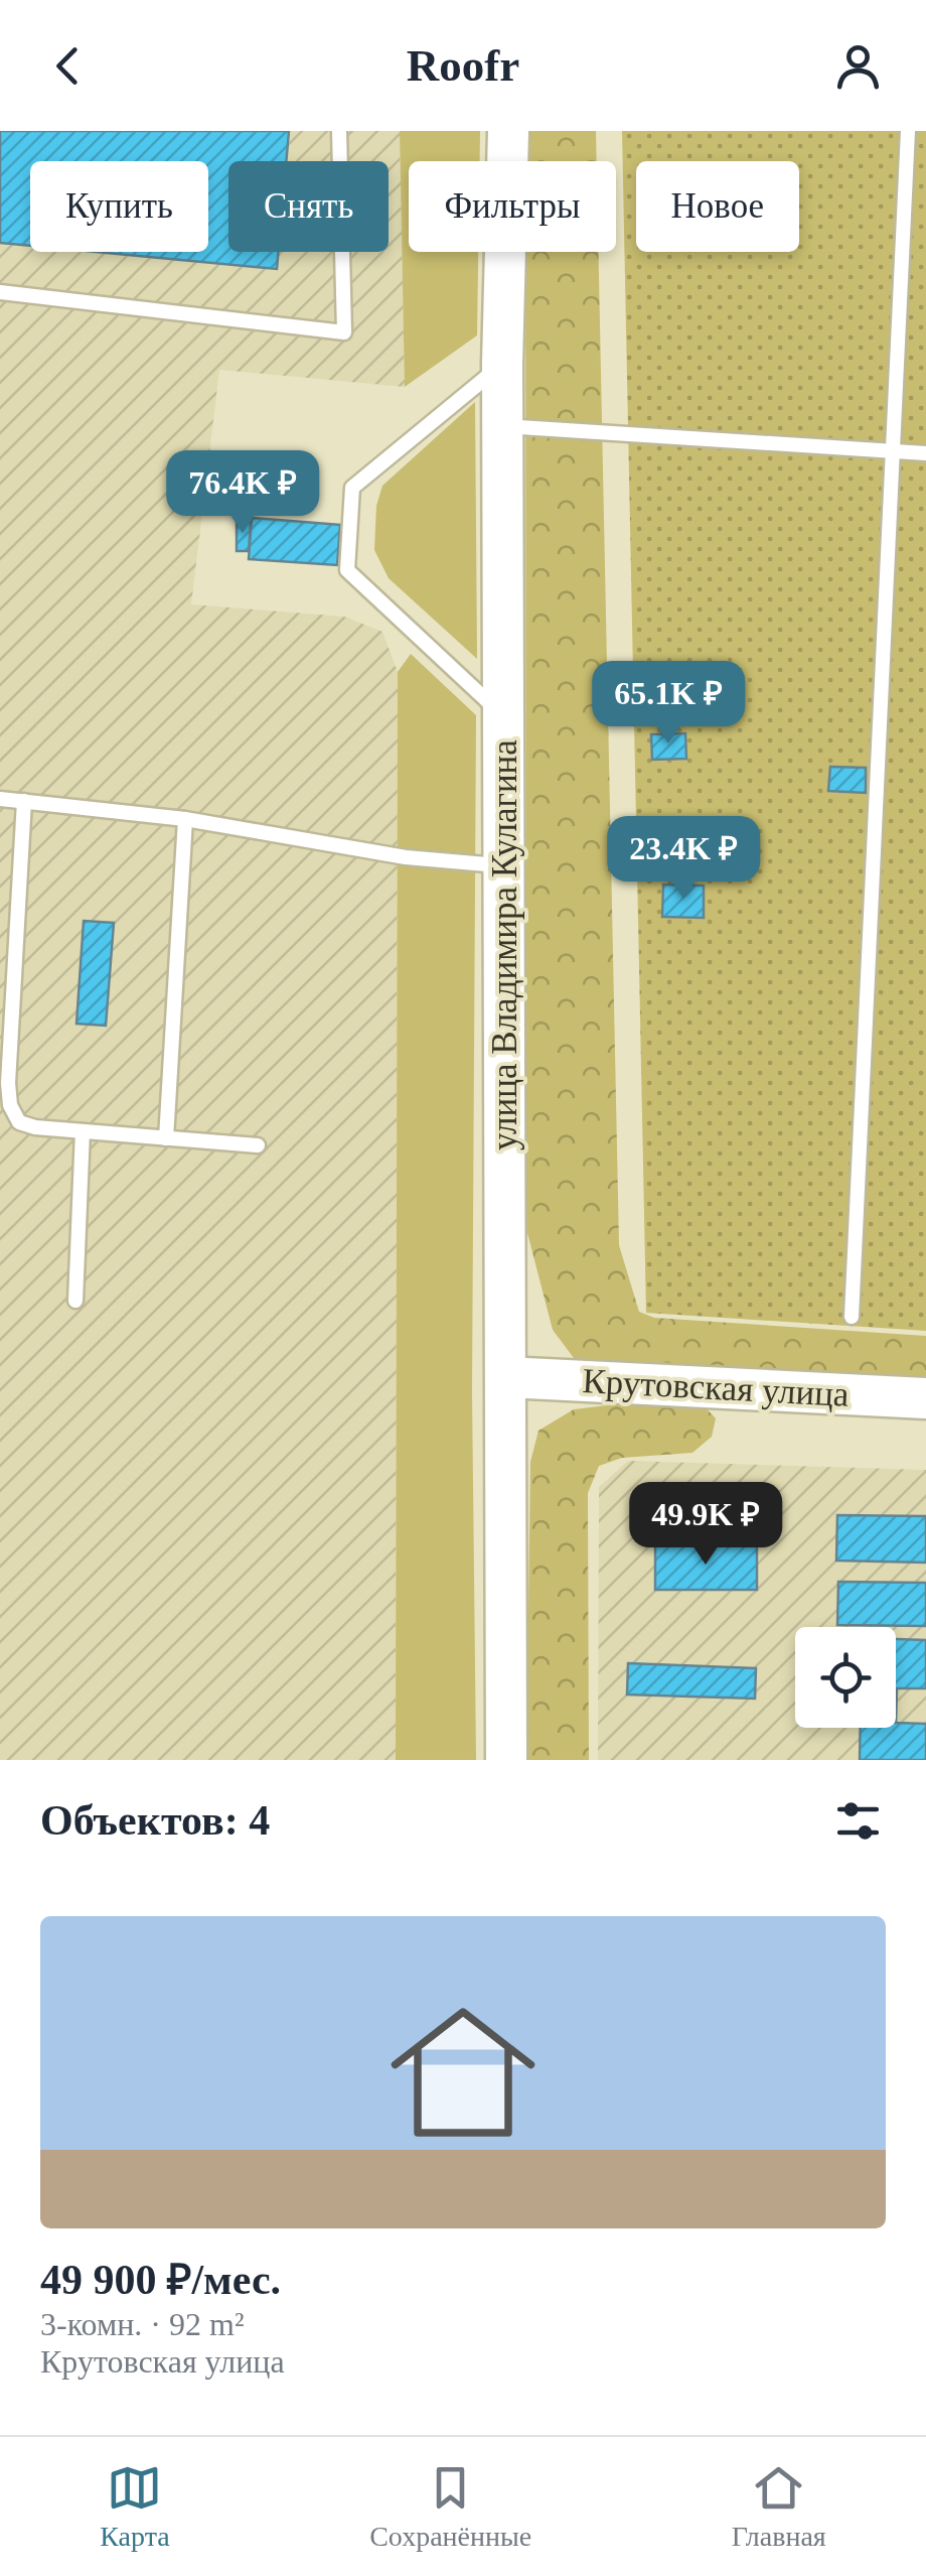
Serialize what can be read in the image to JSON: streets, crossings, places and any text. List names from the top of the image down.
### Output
{
  "streets": {
    "street": ["улица Владимира Кулагина", "Крутовская улица"]
  },
  "crossings": [
    ["улица Владимира Кулагина", "Крутовская улица"]
  ],
  "page": {
    "header": "Roofr",
    "chip": [
      "Купить",
      "Снять",
      "Фильтры",
      "Новое"
    ],
    "price": [
      "76.4K ₽",
      "65.1K ₽",
      "23.4K ₽",
      "49.9K ₽"
    ],
    "heading": "Объектов: 4",
    "list": [
      {
        "name": "49 900 ₽/мес.",
        "note": "3-комн. · 92 m² · Крутовская улица"
      }
    ],
    "tabs": ["Карта", "Сохранённые", "Главная"]
  }
}
